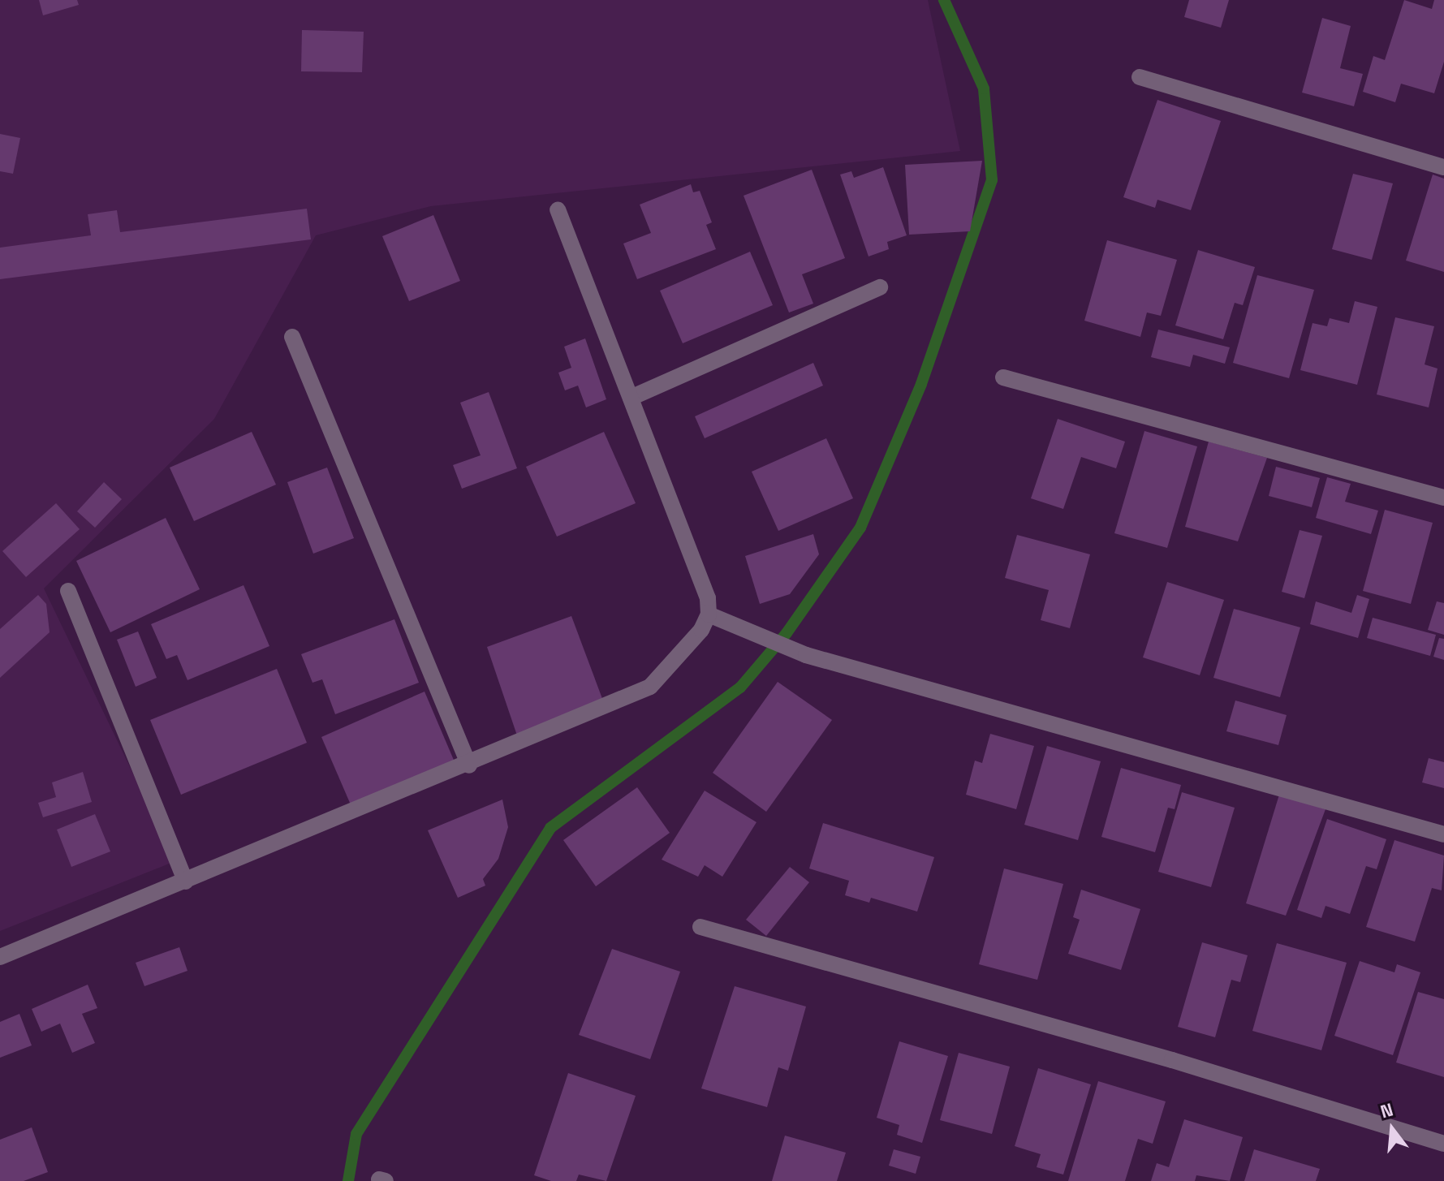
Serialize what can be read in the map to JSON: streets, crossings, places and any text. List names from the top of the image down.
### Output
{
  "north": "top"
}
